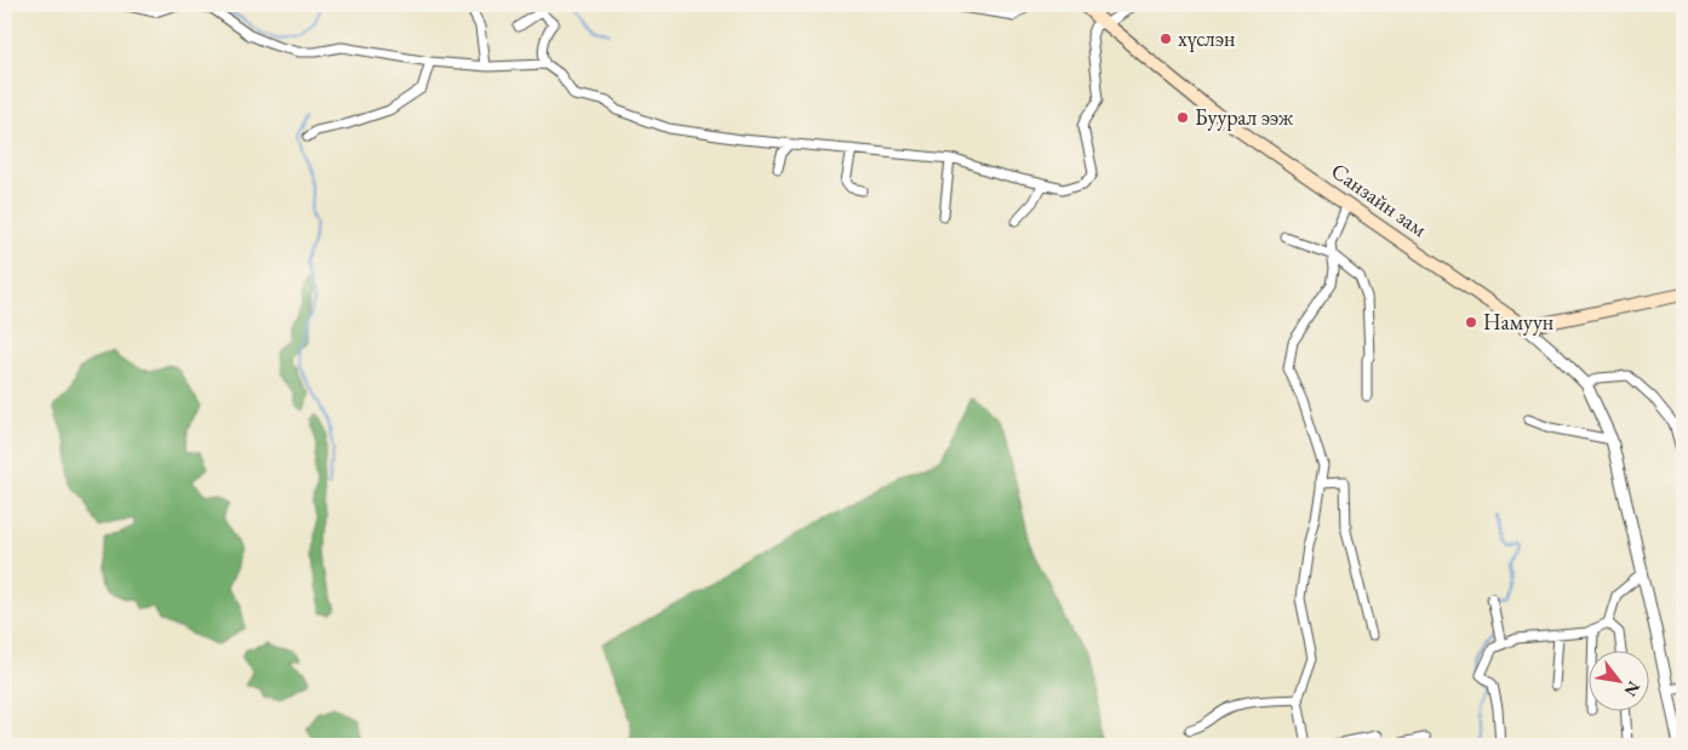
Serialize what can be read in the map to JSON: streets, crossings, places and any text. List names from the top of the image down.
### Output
{
  "streets": {
    "main road": ["Санзайн зам"]
  },
  "places": ["хүслэн", "Буурал ээж", "Намуун"],
  "north": "bottom right"
}
